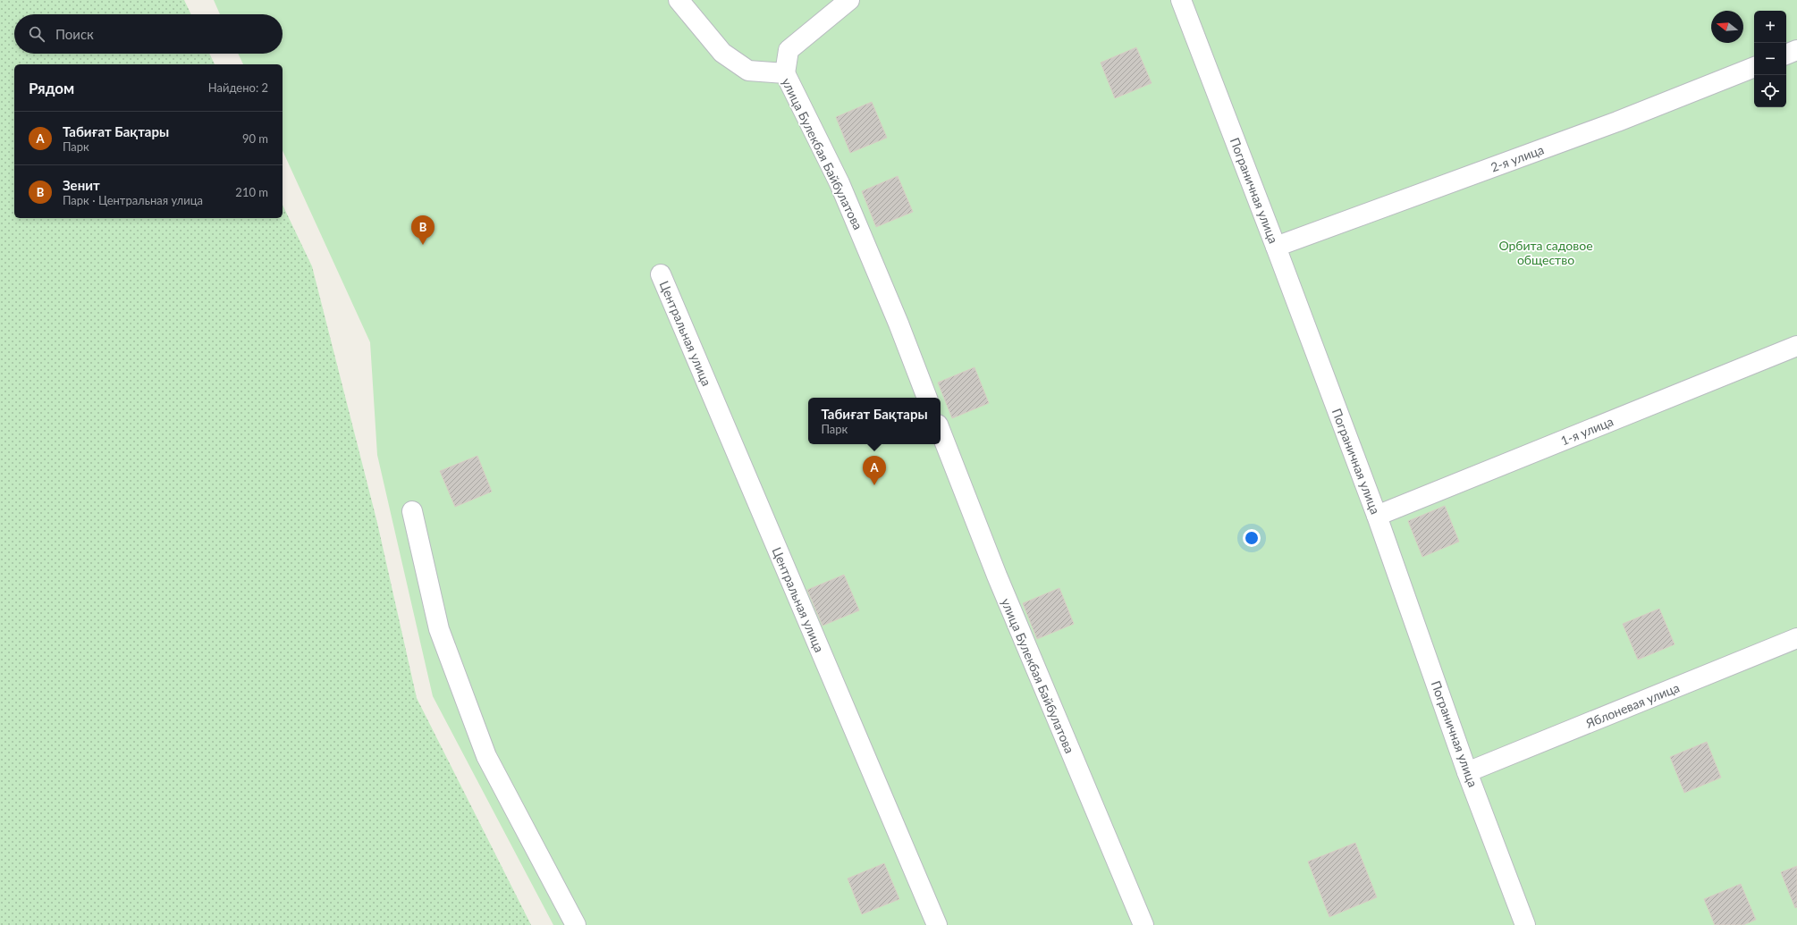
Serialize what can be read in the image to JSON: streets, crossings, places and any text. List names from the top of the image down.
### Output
{
  "streets": {
    "street": [
      "улица Булекбая Байбулатова",
      "2-я улица",
      "Пограничная улица",
      "Центральная улица",
      "1-я улица",
      "Яблоневая улица"
    ]
  },
  "crossings": [
    ["2-я улица", "Пограничная улица"],
    ["Пограничная улица", "1-я улица"],
    ["Пограничная улица", "Яблоневая улица"]
  ],
  "parks": ["Орбита садовое общество"],
  "north": "left",
  "page": {
    "map_buttons": ["+", "−"],
    "search": "Поиск",
    "heading": ["Рядом", "Найдено: 2"],
    "list": [
      {
        "mark": "A",
        "name": "Табиғат Бақтары",
        "note": "Парк",
        "value": "90 m"
      },
      {
        "mark": "B",
        "name": "Зенит",
        "note": "Парк · Центральная улица",
        "value": "210 m"
      }
    ],
    "pins": ["B", "A"],
    "popup": ["Табиғат Бақтары", "Парк"]
  }
}
